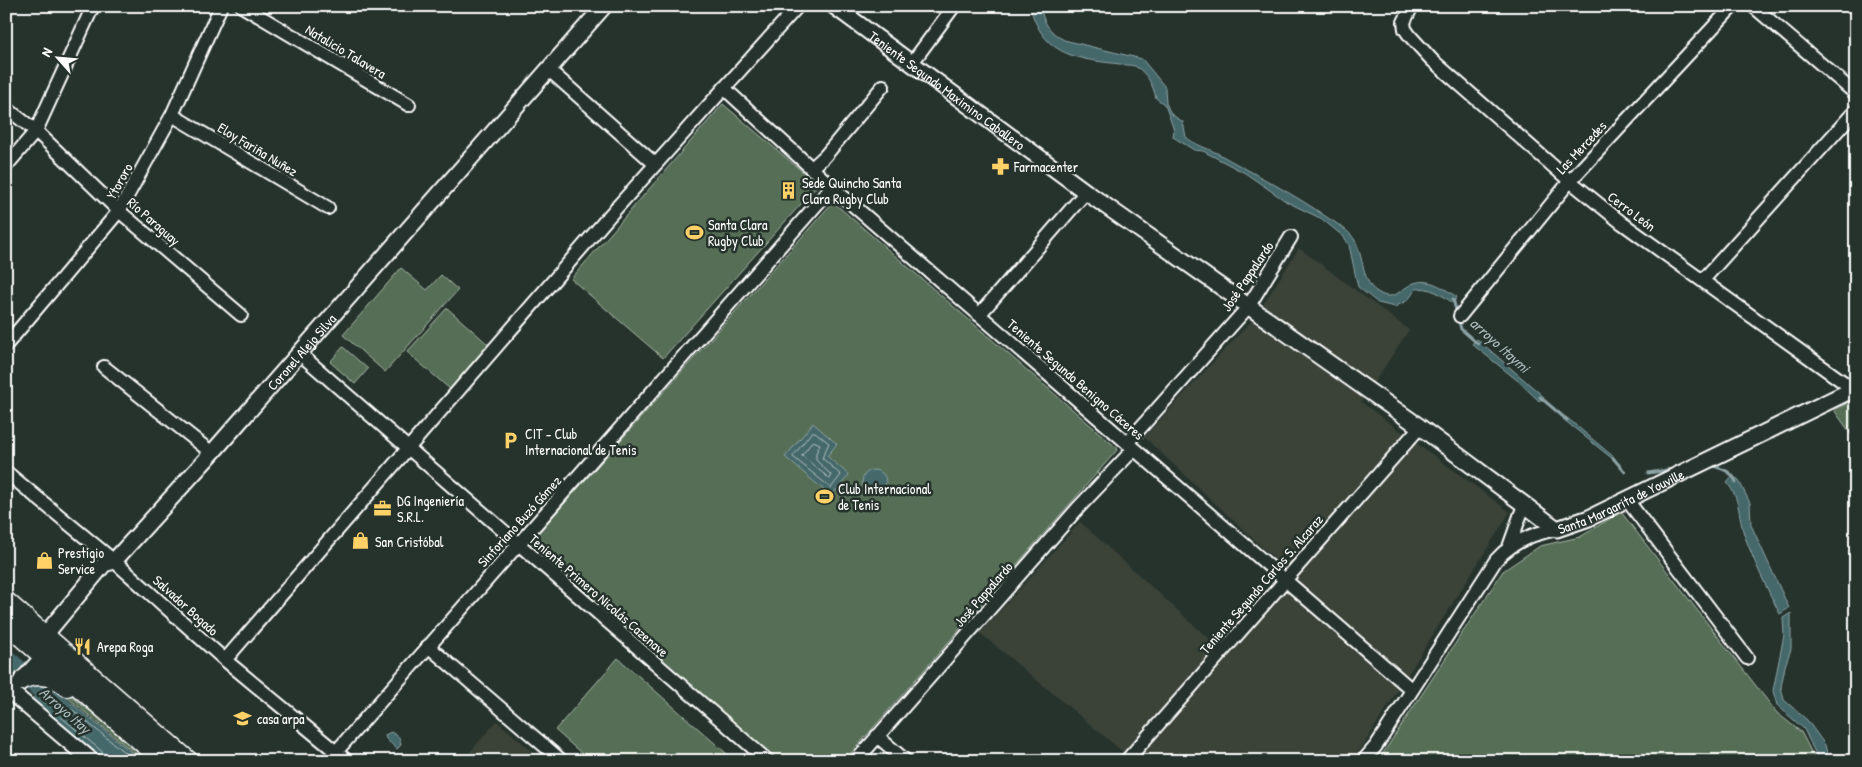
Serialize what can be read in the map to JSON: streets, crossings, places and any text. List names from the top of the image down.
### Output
{
  "streets": {
    "highway": ["Coronel Alejo Silva"],
    "main road": ["Teniente Segundo Maximino Caballero", "Santa Margarita de Youville"],
    "street": [
      "Natalicio Talavera",
      "Las Mercedes",
      "Eloy Fariña Nuñez",
      "Ytororo",
      "Cerro León",
      "Río Paraguay",
      "José Pappalardo",
      "Teniente Segundo Benigno Cáceres",
      "Sinforiano Buzó Gómez",
      "Teniente Segundo Carlos S. Alcaraz",
      "Teniente Primero Nicolás Cazenave",
      "Salvador Bogado"
    ]
  },
  "crossings": [
    ["Teniente Segundo Maximino Caballero", "José Pappalardo"],
    ["Teniente Segundo Maximino Caballero", "Santa Margarita de Youville"],
    ["Teniente Segundo Maximino Caballero", "Teniente Segundo Carlos S. Alcaraz"],
    ["Las Mercedes", "Cerro León"],
    ["Eloy Fariña Nuñez", "Ytororo"],
    ["Ytororo", "Río Paraguay"],
    ["Cerro León", "Santa Margarita de Youville"],
    ["José Pappalardo", "Teniente Segundo Benigno Cáceres"],
    ["Coronel Alejo Silva", "Teniente Primero Nicolás Cazenave"],
    ["Coronel Alejo Silva", "Salvador Bogado"],
    ["Teniente Segundo Benigno Cáceres", "Santa Margarita de Youville"],
    ["Teniente Segundo Benigno Cáceres", "Sinforiano Buzó Gómez"],
    ["Teniente Segundo Benigno Cáceres", "Teniente Segundo Carlos S. Alcaraz"],
    ["Sinforiano Buzó Gómez", "Teniente Primero Nicolás Cazenave"],
    ["Sinforiano Buzó Gómez", "Salvador Bogado"]
  ],
  "water": ["arroyo Itaymi", "Arroyo Itay"],
  "places": {
    "pharmacy": ["Farmacenter"],
    "building": ["Sede Quincho Santa Clara Rugby Club"],
    "sports": ["Santa Clara Rugby Club", "Club Internacional de Tenis"],
    "parking": ["CIT - Club Internacional de Tenis"],
    "office": ["DG Ingeniería S.R.L."],
    "shop": ["San Cristóbal", "Prestigio Service"],
    "restaurant": ["Arepa Roga"],
    "school or university": ["casa arpa"]
  },
  "north": "top left"
}
